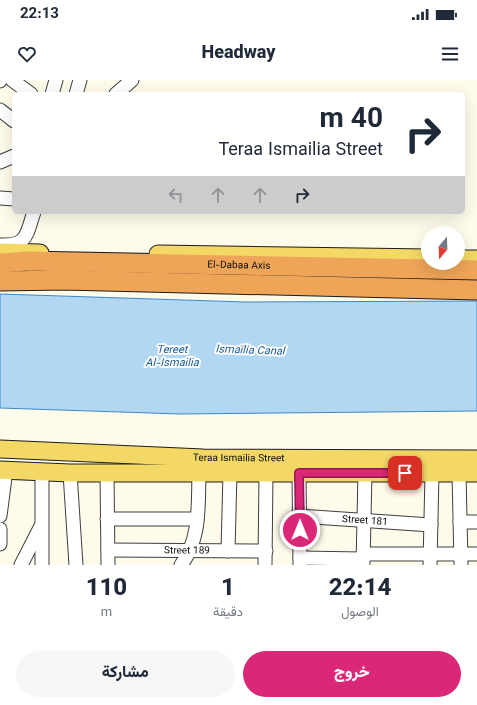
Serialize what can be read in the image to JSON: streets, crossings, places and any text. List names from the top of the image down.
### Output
{
  "streets": {
    "highway": ["El-Dabaa Axis"],
    "main road": ["Teraa Ismailia Street"],
    "street": ["Street 181", "Street 189"]
  },
  "water": ["Tereet Al-Ismailia", "Ismaïlia Canal"],
  "north": "bottom",
  "page": {
    "status": "22:13",
    "header": "Headway",
    "turn": ["40 m", "Teraa Ismailia Street"],
    "eta": [
      "22:14",
      "الوصول",
      "1",
      "دقيقة",
      "110",
      "m"
    ],
    "buttons": ["خروج", "مشاركة"]
  }
}
